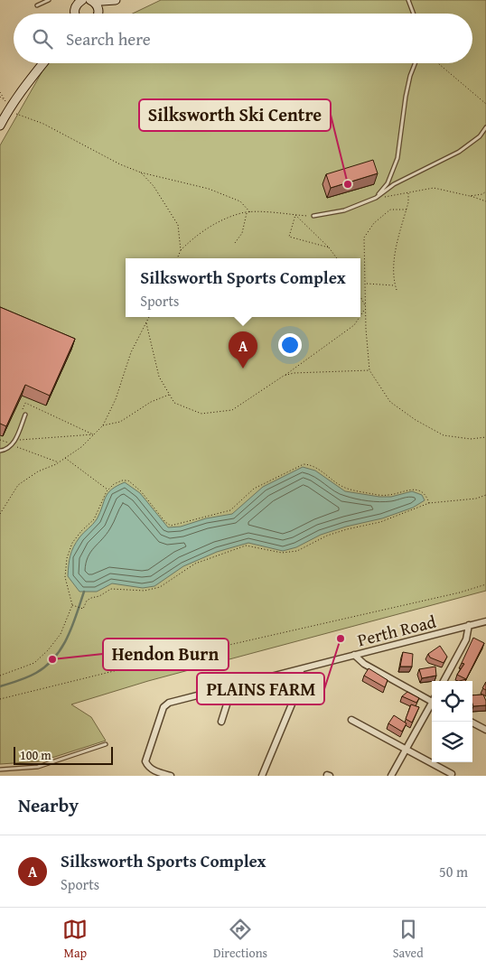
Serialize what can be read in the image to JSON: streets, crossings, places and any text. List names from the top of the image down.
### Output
{
  "streets": {
    "street": ["Perth Road"]
  },
  "places": ["Silksworth Ski Centre", "PLAINS FARM", "Hendon Burn"],
  "scale_bar": "100 m",
  "page": {
    "search": "Search here",
    "popup": ["Silksworth Sports Complex", "Sports"],
    "pins": "A",
    "scale": "100 m",
    "heading": "Nearby",
    "list": [
      {
        "mark": "A",
        "name": "Silksworth Sports Complex",
        "note": "Sports",
        "value": "50 m"
      }
    ],
    "nav": ["Map", "Directions", "Saved"]
  }
}
